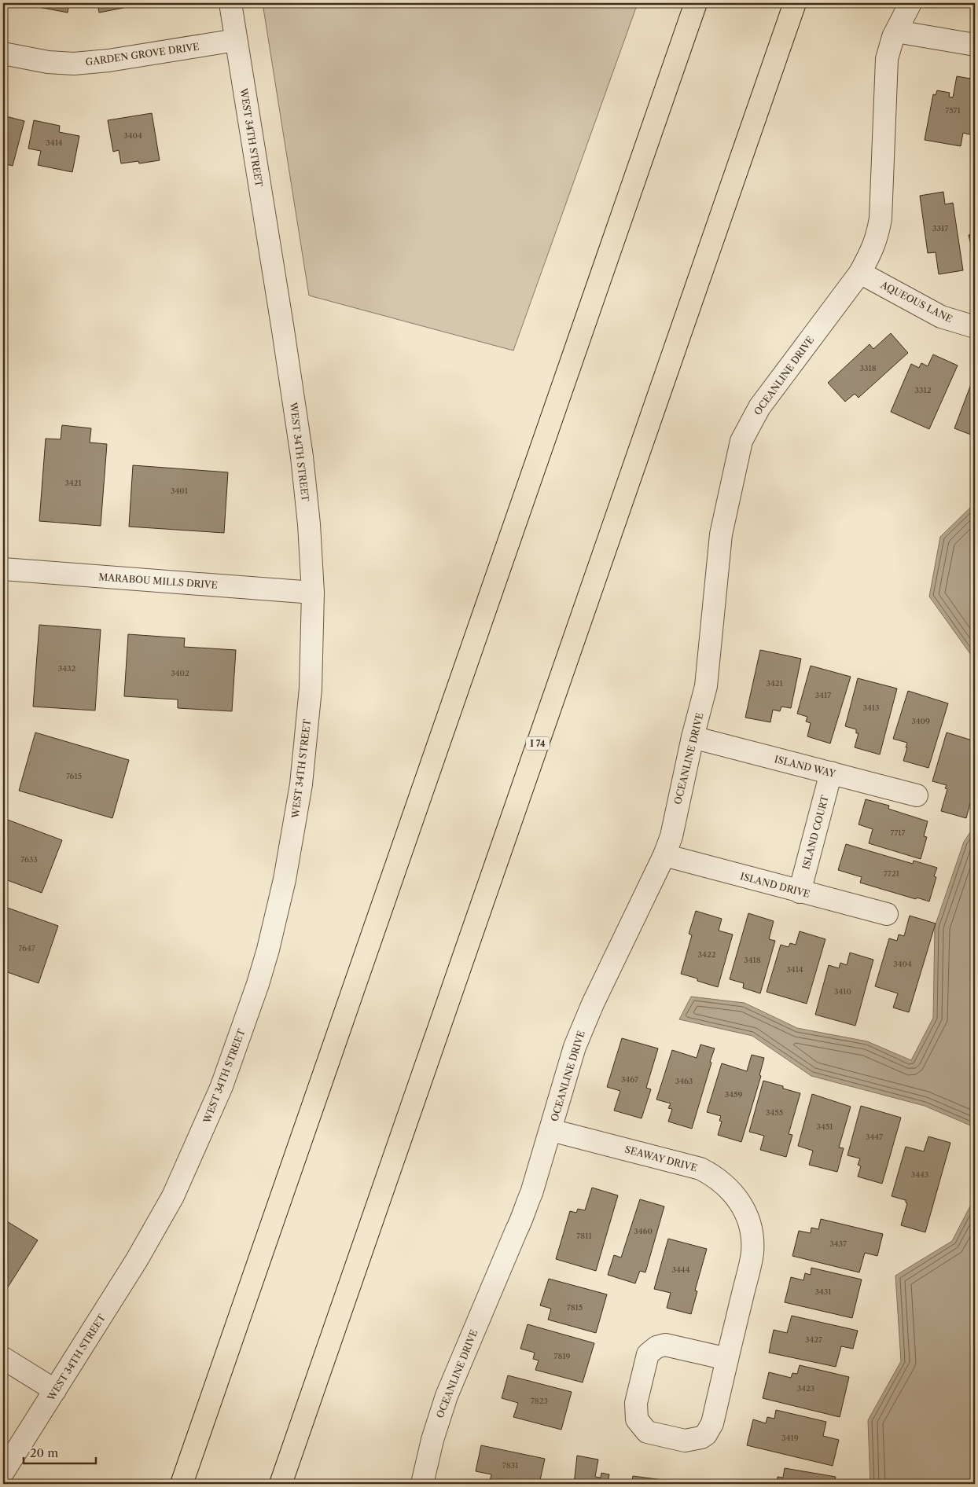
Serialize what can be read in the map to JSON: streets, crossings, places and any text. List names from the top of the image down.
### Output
{
  "streets": {
    "highway": ["I 74"],
    "street": [
      "GARDEN GROVE DRIVE",
      "WEST 34TH STREET",
      "AQUEOUS LANE",
      "OCEANLINE DRIVE",
      "MARABOU MILLS DRIVE",
      "ISLAND WAY",
      "ISLAND COURT",
      "ISLAND DRIVE",
      "SEAWAY DRIVE"
    ]
  },
  "crossings": [
    ["GARDEN GROVE DRIVE", "WEST 34TH STREET"],
    ["WEST 34TH STREET", "MARABOU MILLS DRIVE"],
    ["AQUEOUS LANE", "OCEANLINE DRIVE"],
    ["OCEANLINE DRIVE", "ISLAND WAY"],
    ["OCEANLINE DRIVE", "ISLAND DRIVE"],
    ["OCEANLINE DRIVE", "SEAWAY DRIVE"],
    ["ISLAND WAY", "ISLAND COURT"],
    ["ISLAND COURT", "ISLAND DRIVE"]
  ],
  "house_numbers": [
    "7571",
    "3404",
    "3414",
    "3317",
    "3318",
    "3312",
    "3421",
    "3401",
    "3432",
    "3402",
    "3421",
    "3417",
    "3413",
    "3409",
    "7615",
    "7717",
    "7633",
    "7721",
    "7647",
    "3422",
    "3418",
    "3404",
    "3414",
    "3410",
    "3467",
    "3463",
    "3459",
    "3455",
    "3451",
    "3447",
    "3443",
    "3460",
    "7811",
    "3437",
    "3444",
    "3431",
    "7815",
    "3427",
    "7819",
    "3423",
    "7823",
    "3419",
    "7831"
  ],
  "scale_bar": "20 m"
}
